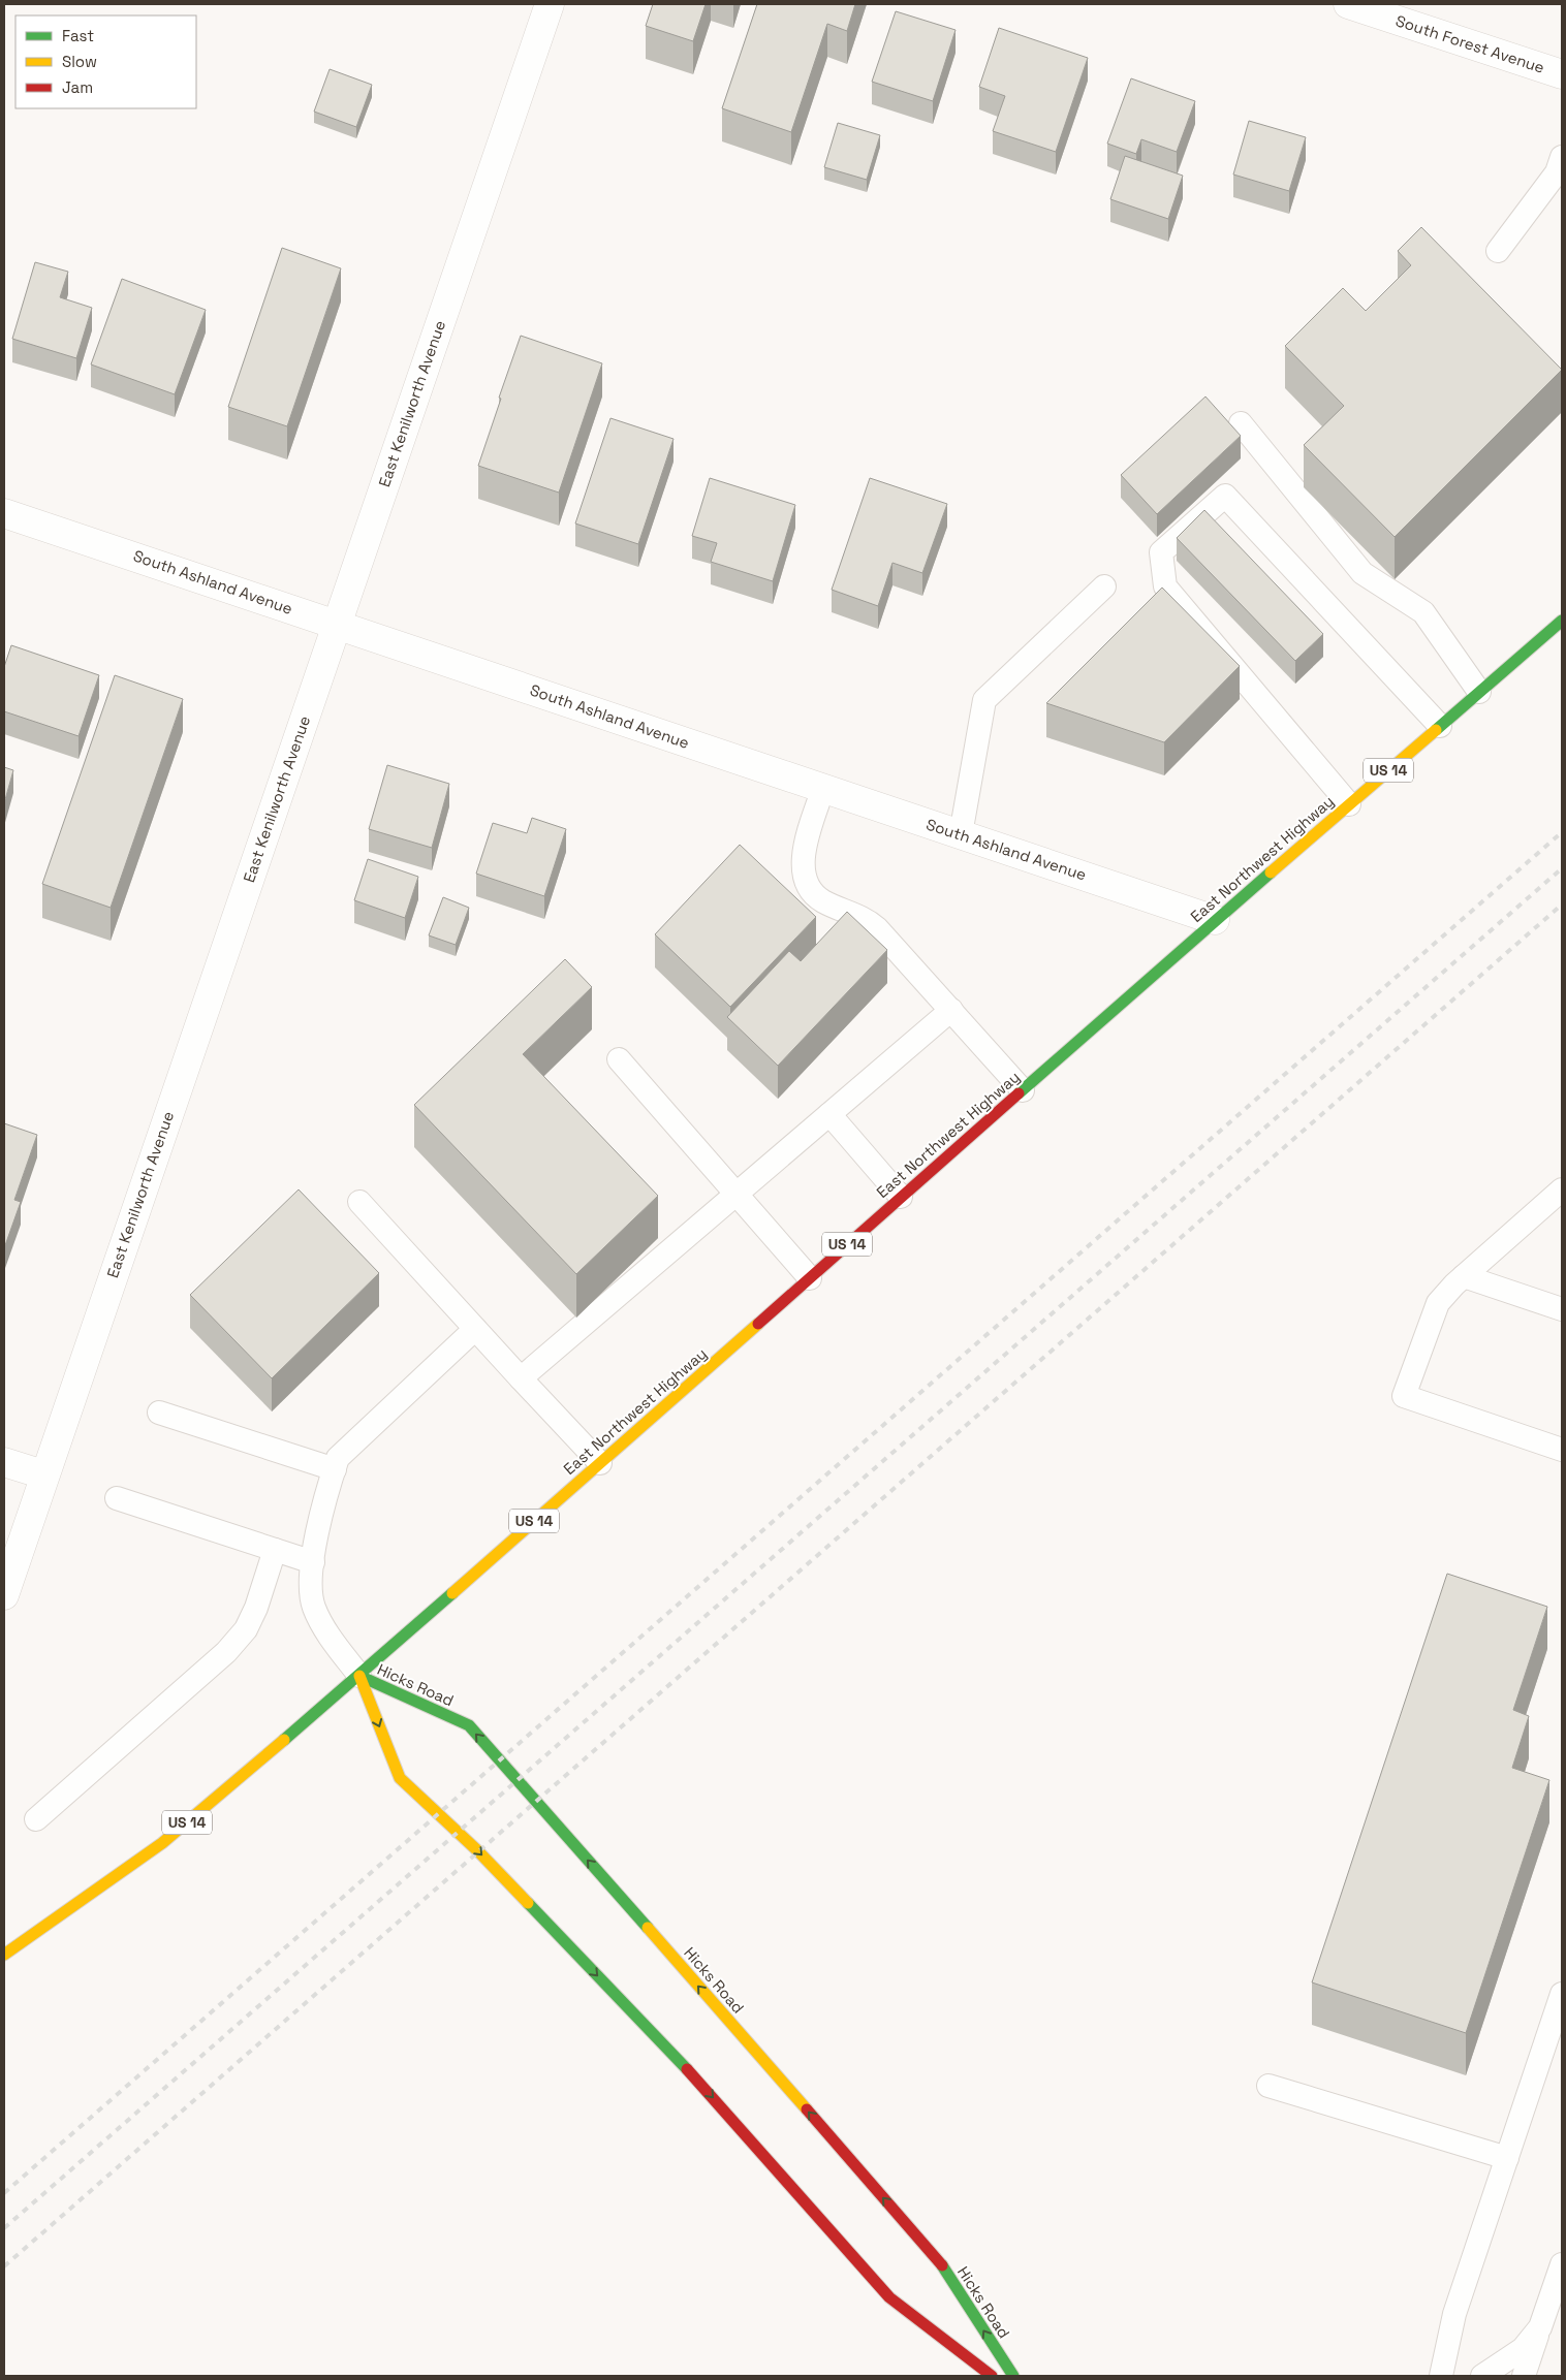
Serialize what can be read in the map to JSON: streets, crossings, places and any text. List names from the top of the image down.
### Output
{
  "streets": {
    "main road": ["US 14", "East Northwest Highway", "Hicks Road"],
    "street": ["South Forest Avenue", "East Kenilworth Avenue", "South Ashland Avenue"]
  },
  "crossings": [
    ["East Kenilworth Avenue", "South Ashland Avenue"],
    ["South Ashland Avenue", "East Northwest Highway"],
    ["US 14", "East Northwest Highway"],
    ["US 14", "Hicks Road"],
    ["East Northwest Highway", "Hicks Road"]
  ],
  "legend": ["Fast", "Slow", "Jam"]
}
